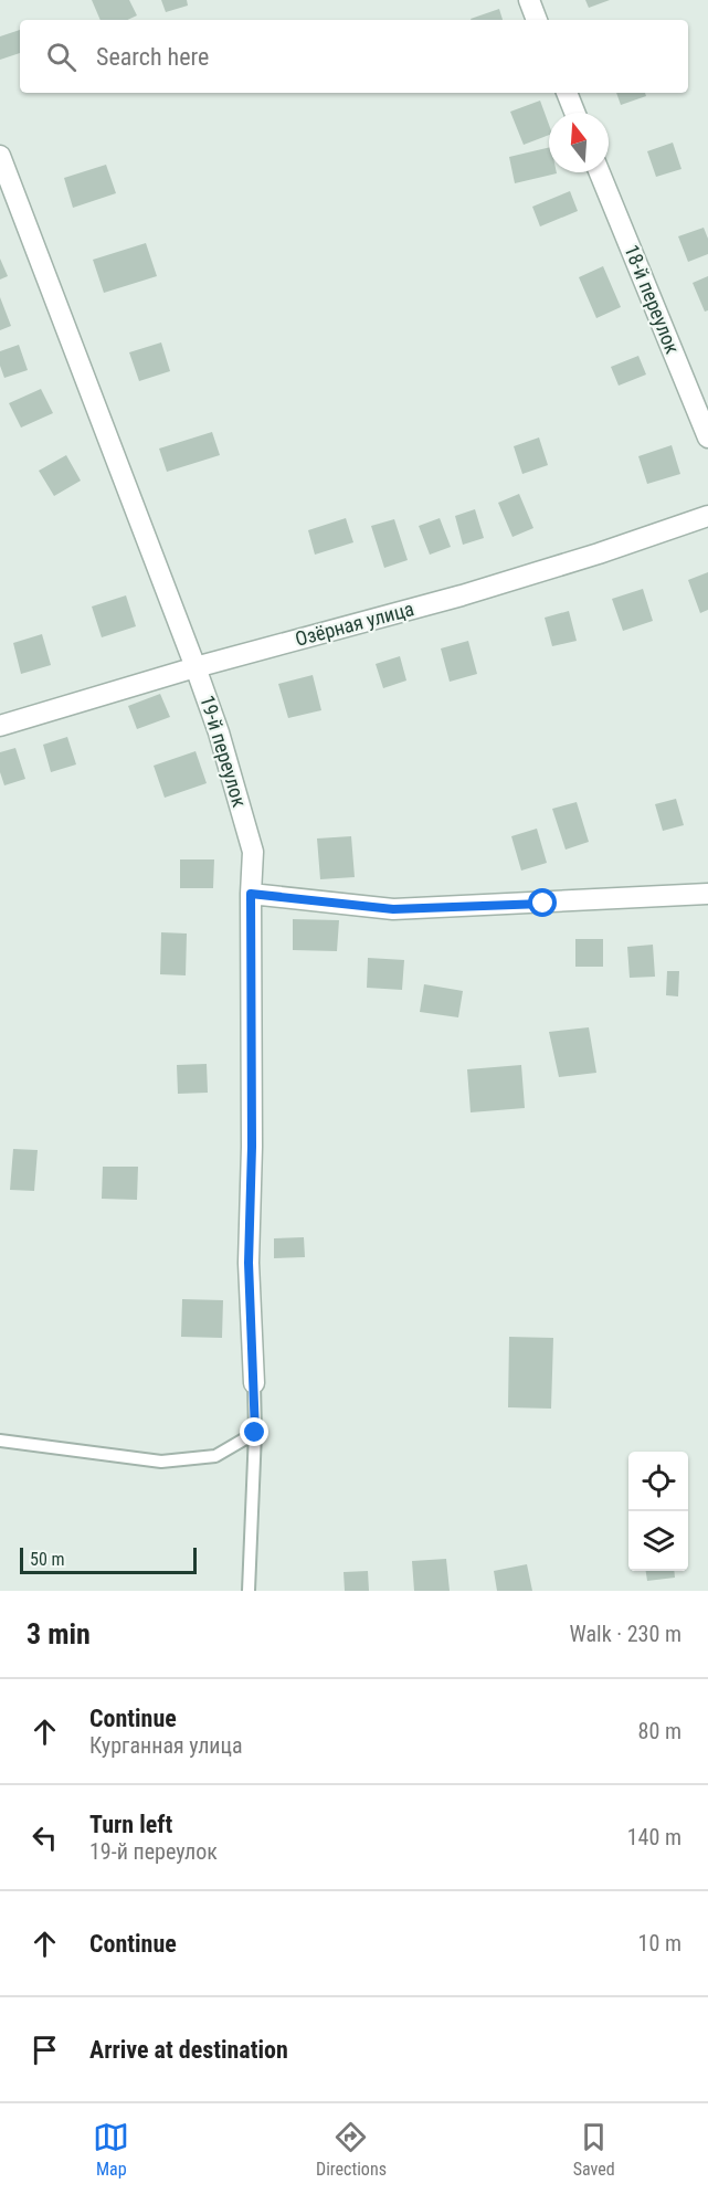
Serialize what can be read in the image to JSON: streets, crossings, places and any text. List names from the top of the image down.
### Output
{
  "streets": {
    "street": ["18-й переулок", "Озёрная улица", "19-й переулок"]
  },
  "crossings": [
    ["Озёрная улица", "19-й переулок"]
  ],
  "scale_bar": "50 m",
  "north": "top",
  "page": {
    "search": "Search here",
    "scale": "50 m",
    "heading": ["3 min", "Walk · 230 m"],
    "list": [
      ["Continue", "Курганная улица", "80 m"],
      ["Turn left", "19-й переулок", "140 m"],
      ["Continue", "10 m"],
      "Arrive at destination"
    ],
    "nav": ["Map", "Directions", "Saved"]
  }
}
